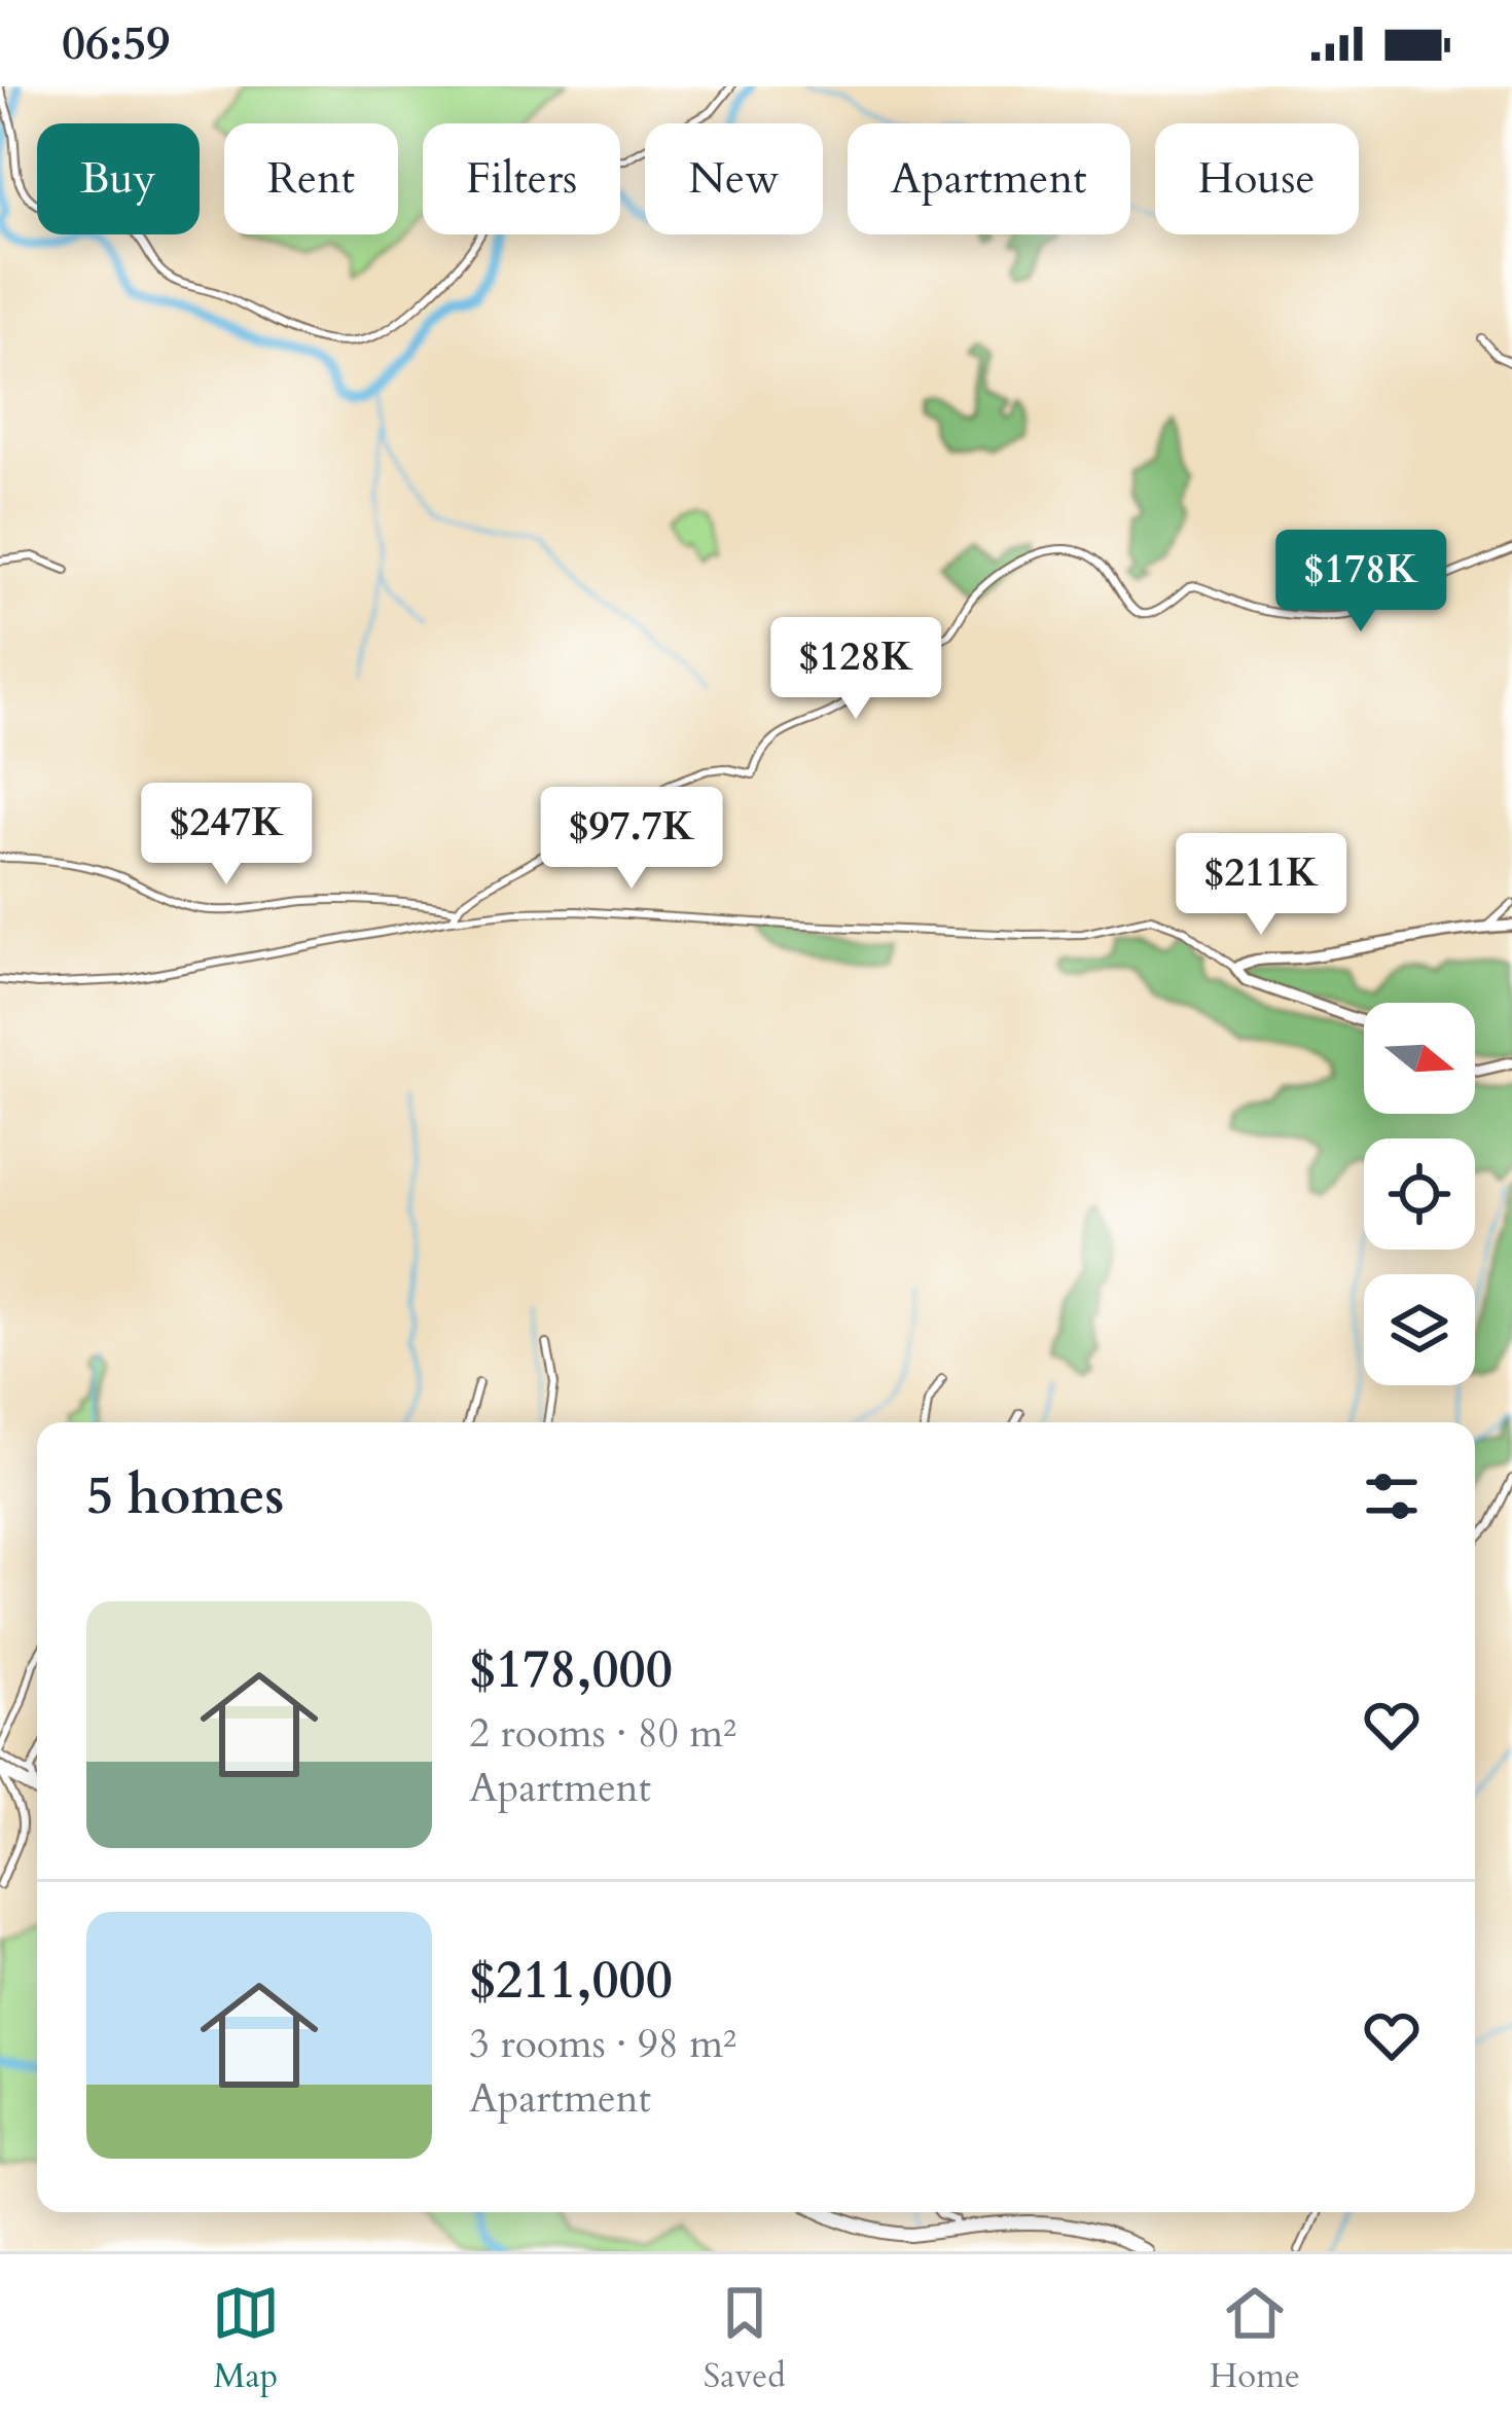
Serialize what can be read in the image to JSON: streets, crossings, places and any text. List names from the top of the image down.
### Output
{
  "north": "right",
  "page": {
    "status": "06:59",
    "chip": [
      "Buy",
      "Rent",
      "Filters",
      "New",
      "Apartment",
      "House"
    ],
    "price": [
      "$178K",
      "$128K",
      "$247K",
      "$97.7K",
      "$211K"
    ],
    "heading": "5 homes",
    "list": [
      {
        "name": "$178,000",
        "note": "2 rooms · 80 m² · Apartment"
      },
      {
        "name": "$211,000",
        "note": "3 rooms · 98 m² · Apartment"
      }
    ],
    "tabs": ["Map", "Saved", "Home"]
  }
}
